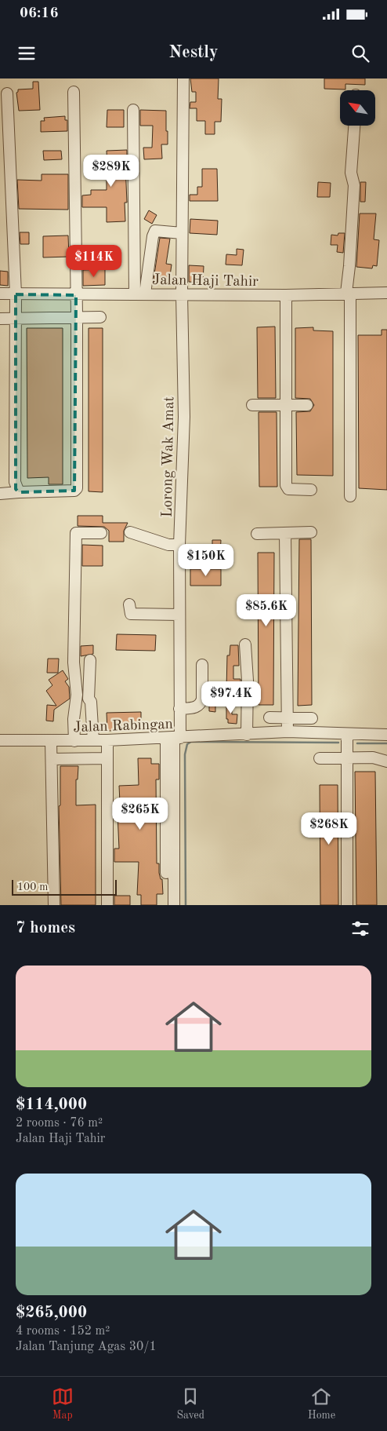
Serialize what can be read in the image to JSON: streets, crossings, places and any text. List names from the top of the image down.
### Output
{
  "streets": {
    "street": ["Jalan Haji Tahir", "Lorong Wak Amat", "Jalan Rabingan"]
  },
  "crossings": [
    ["Jalan Haji Tahir", "Lorong Wak Amat"],
    ["Lorong Wak Amat", "Jalan Rabingan"]
  ],
  "scale_bar": "100 m",
  "north": "top left",
  "page": {
    "status": "06:16",
    "header": "Nestly",
    "price": [
      "$289K",
      "$114K",
      "$150K",
      "$85.6K",
      "$97.4K",
      "$265K",
      "$268K"
    ],
    "scale": "100 m",
    "heading": "7 homes",
    "list": [
      {
        "name": "$114,000",
        "note": "2 rooms · 76 m² · Jalan Haji Tahir"
      },
      {
        "name": "$265,000",
        "note": "4 rooms · 152 m² · Jalan Tanjung Agas 30/1"
      }
    ],
    "tabs": ["Map", "Saved", "Home"]
  }
}
